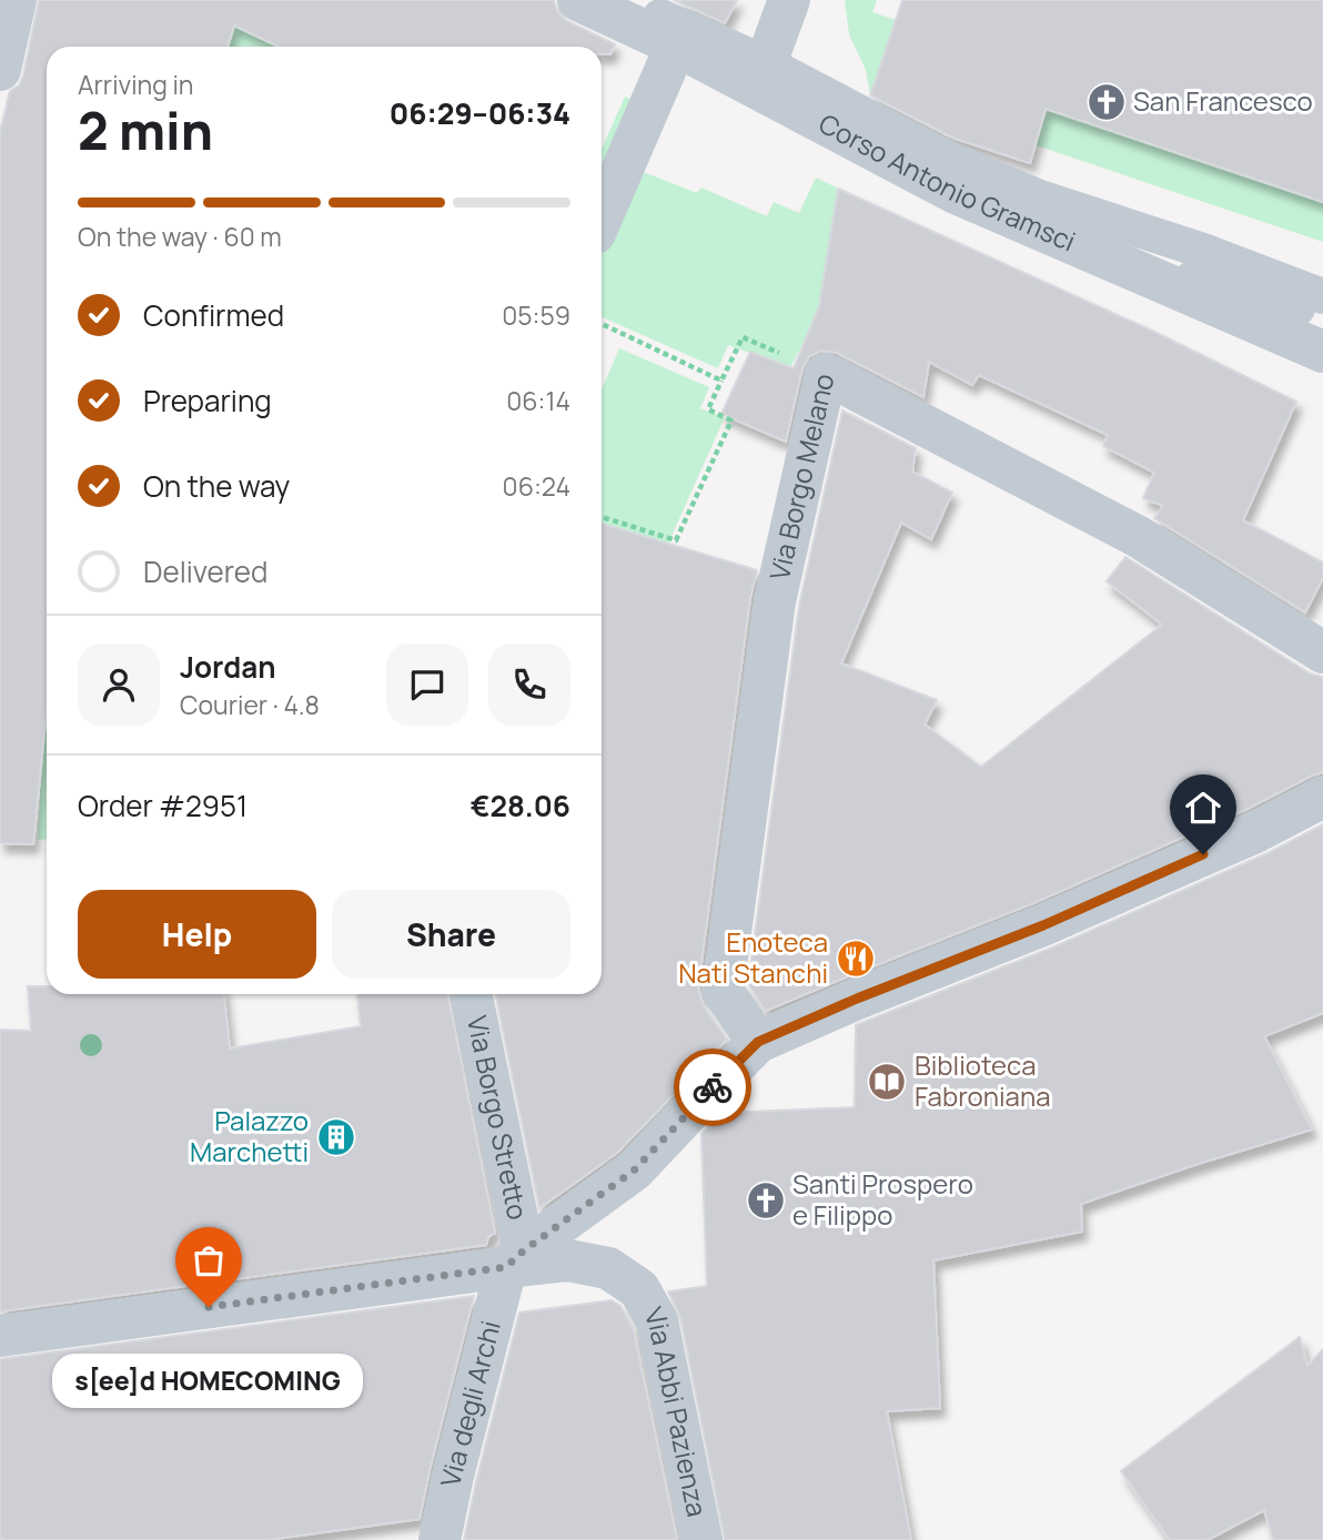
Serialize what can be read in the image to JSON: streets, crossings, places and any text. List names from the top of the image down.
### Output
{
  "streets": {
    "street": [
      "Corso Antonio Gramsci",
      "Via Borgo Melano",
      "Via Borgo Stretto",
      "Via degli Archi",
      "Via Abbi Pazienza"
    ]
  },
  "crossings": [
    ["Via Borgo Stretto", "Via degli Archi"],
    ["Via Borgo Stretto", "Via Abbi Pazienza"],
    ["Via degli Archi", "Via Abbi Pazienza"]
  ],
  "places": {
    "church": ["San Francesco", "Santi Prospero e Filippo"],
    "restaurant": ["Enoteca Nati Stanchi"],
    "library": ["Biblioteca Fabroniana"],
    "building": ["Palazzo Marchetti"],
    "other": ["s[ee]d HOMECOMING"]
  },
  "page": {
    "heading": ["2 min", "Arriving in", "06:29–06:34"],
    "panel": [
      "Jordan",
      "Courier · 4.8",
      "Order #2951",
      "€28.06"
    ],
    "bar": "On the way · 60 m",
    "list": [
      ["Confirmed", "05:59"],
      ["Preparing", "06:14"],
      ["On the way", "06:24"],
      "Delivered"
    ],
    "buttons": ["Help", "Share"],
    "bubble": "s[ee]d HOMECOMING"
  }
}
